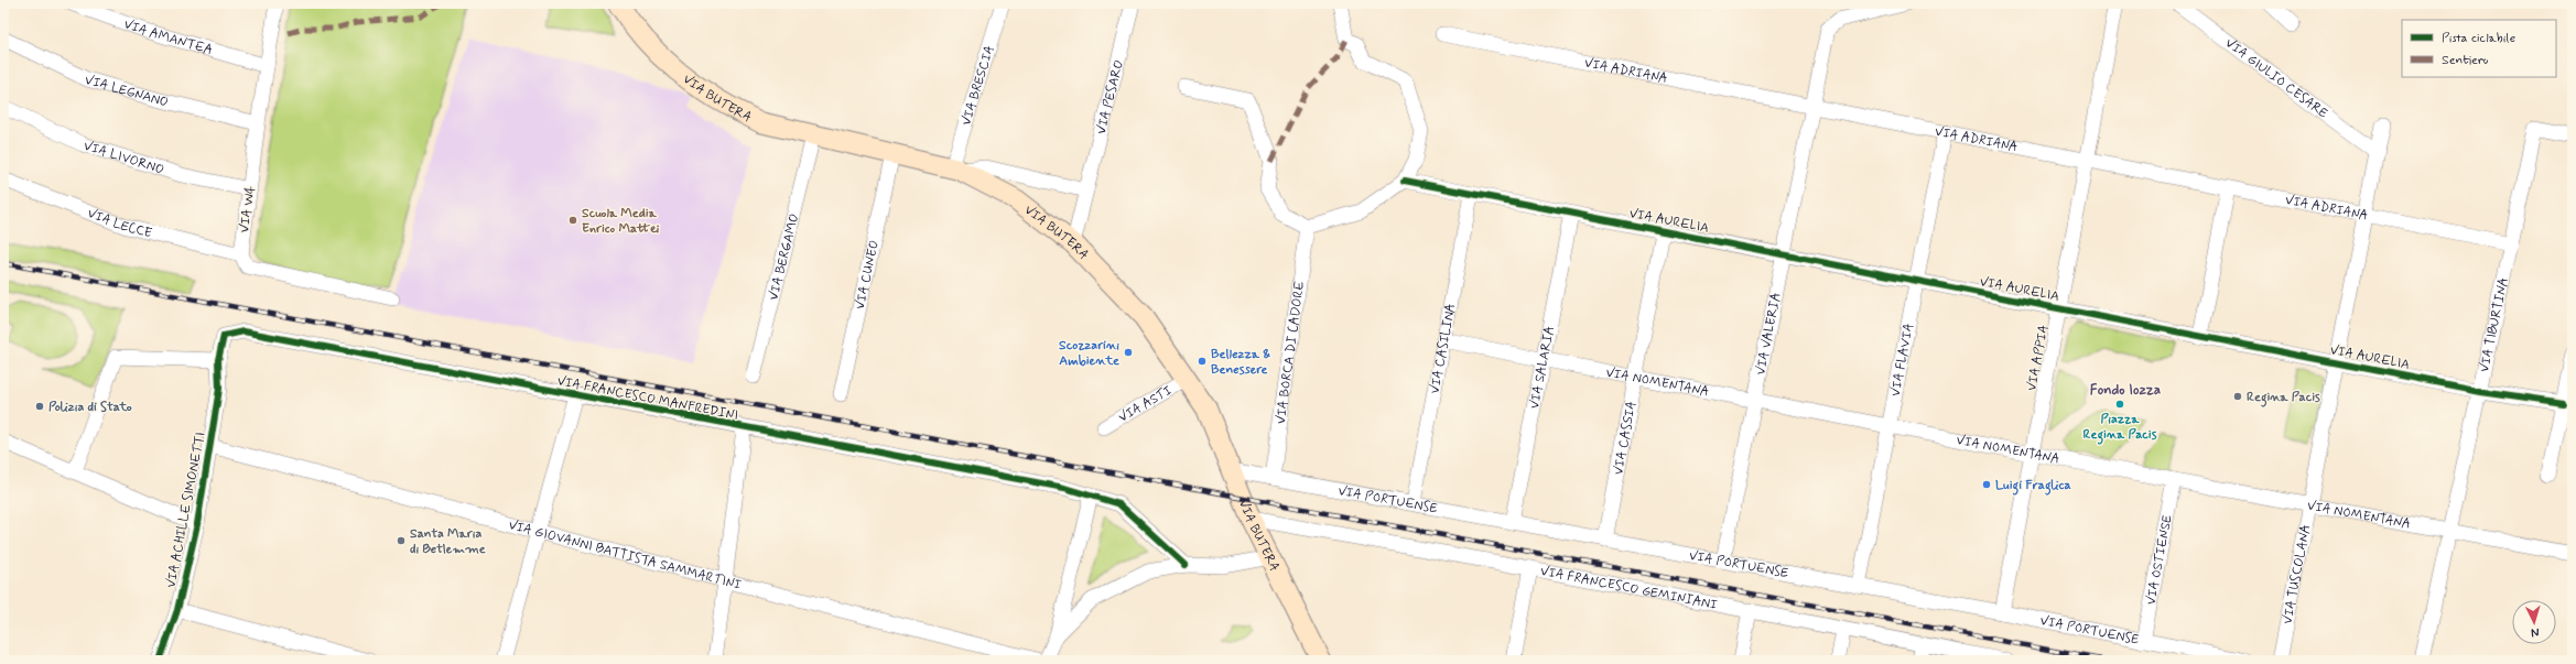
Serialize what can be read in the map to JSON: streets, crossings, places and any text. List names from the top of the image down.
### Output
{
  "streets": {
    "street": [
      "VIA AMANTEA",
      "VIA ADRIANA",
      "VIA GIULIO CESARE",
      "VIA BRESCIA",
      "VIA LEGNANO",
      "VIA BUTERA",
      "VIA PESARO",
      "VIA LIVORNO",
      "VIA W4",
      "VIA AURELIA",
      "VIA LECCE",
      "VIA BERGAMO",
      "VIA CUNEO",
      "VIA TIBURTINA",
      "VIA VALERIA",
      "VIA CASILINA",
      "VIA BORCA DI CADORE",
      "VIA APPIA",
      "VIA FLAVIA",
      "VIA SALARIA",
      "VIA NOMENTANA",
      "VIA FRANCESCO MANFREDINI",
      "VIA ASTI",
      "VIA CASSIA",
      "VIA PORTUENSE",
      "VIA ACHILLE SIMONETTI",
      "VIA GIOVANNI BATTISTA SAMMARTINI",
      "VIA OSTIENSE",
      "VIA TUSCOLANA",
      "VIA FRANCESCO GEMINIANI"
    ]
  },
  "crossings": [
    ["VIA AMANTEA", "VIA W4"],
    ["VIA ADRIANA", "VIA TIBURTINA"],
    ["VIA ADRIANA", "VIA VALERIA"],
    ["VIA ADRIANA", "VIA APPIA"],
    ["VIA ADRIANA", "VIA FLAVIA"],
    ["VIA ADRIANA", "VIA TUSCOLANA"],
    ["VIA GIULIO CESARE", "VIA TUSCOLANA"],
    ["VIA BRESCIA", "VIA BUTERA"],
    ["VIA LEGNANO", "VIA W4"],
    ["VIA BUTERA", "VIA PESARO"],
    ["VIA BUTERA", "VIA BERGAMO"],
    ["VIA BUTERA", "VIA CUNEO"],
    ["VIA BUTERA", "VIA ASTI"],
    ["VIA BUTERA", "VIA PORTUENSE"],
    ["VIA BUTERA", "VIA FRANCESCO GEMINIANI"],
    ["VIA LIVORNO", "VIA W4"],
    ["VIA W4", "VIA LECCE"],
    ["VIA AURELIA", "VIA TIBURTINA"],
    ["VIA AURELIA", "VIA VALERIA"],
    ["VIA AURELIA", "VIA CASILINA"],
    ["VIA AURELIA", "VIA APPIA"],
    ["VIA AURELIA", "VIA FLAVIA"],
    ["VIA AURELIA", "VIA SALARIA"],
    ["VIA AURELIA", "VIA CASSIA"],
    ["VIA AURELIA", "VIA TUSCOLANA"],
    ["VIA TIBURTINA", "VIA NOMENTANA"],
    ["VIA VALERIA", "VIA NOMENTANA"],
    ["VIA VALERIA", "VIA PORTUENSE"],
    ["VIA CASILINA", "VIA NOMENTANA"],
    ["VIA CASILINA", "VIA PORTUENSE"],
    ["VIA BORCA DI CADORE", "VIA PORTUENSE"],
    ["VIA APPIA", "VIA NOMENTANA"],
    ["VIA APPIA", "VIA PORTUENSE"],
    ["VIA FLAVIA", "VIA NOMENTANA"],
    ["VIA FLAVIA", "VIA PORTUENSE"],
    ["VIA SALARIA", "VIA NOMENTANA"],
    ["VIA SALARIA", "VIA PORTUENSE"],
    ["VIA NOMENTANA", "VIA CASSIA"],
    ["VIA NOMENTANA", "VIA OSTIENSE"],
    ["VIA NOMENTANA", "VIA TUSCOLANA"],
    ["VIA FRANCESCO MANFREDINI", "VIA ACHILLE SIMONETTI"],
    ["VIA CASSIA", "VIA PORTUENSE"],
    ["VIA PORTUENSE", "VIA OSTIENSE"],
    ["VIA ACHILLE SIMONETTI", "VIA GIOVANNI BATTISTA SAMMARTINI"]
  ],
  "districts": ["Fondo Iozza"],
  "places": [
    "Scuola Media Enrico Mattei",
    "Scozzarini Ambiente",
    "Bellezza & Benessere",
    "Regina Pacis",
    "Piazza Regina Pacis",
    "Polizia di Stato",
    "Luigi Fraglica",
    "Santa Maria di Betlemme"
  ],
  "legend": ["Pista ciclabile", "Sentiero"],
  "north": "bottom"
}
